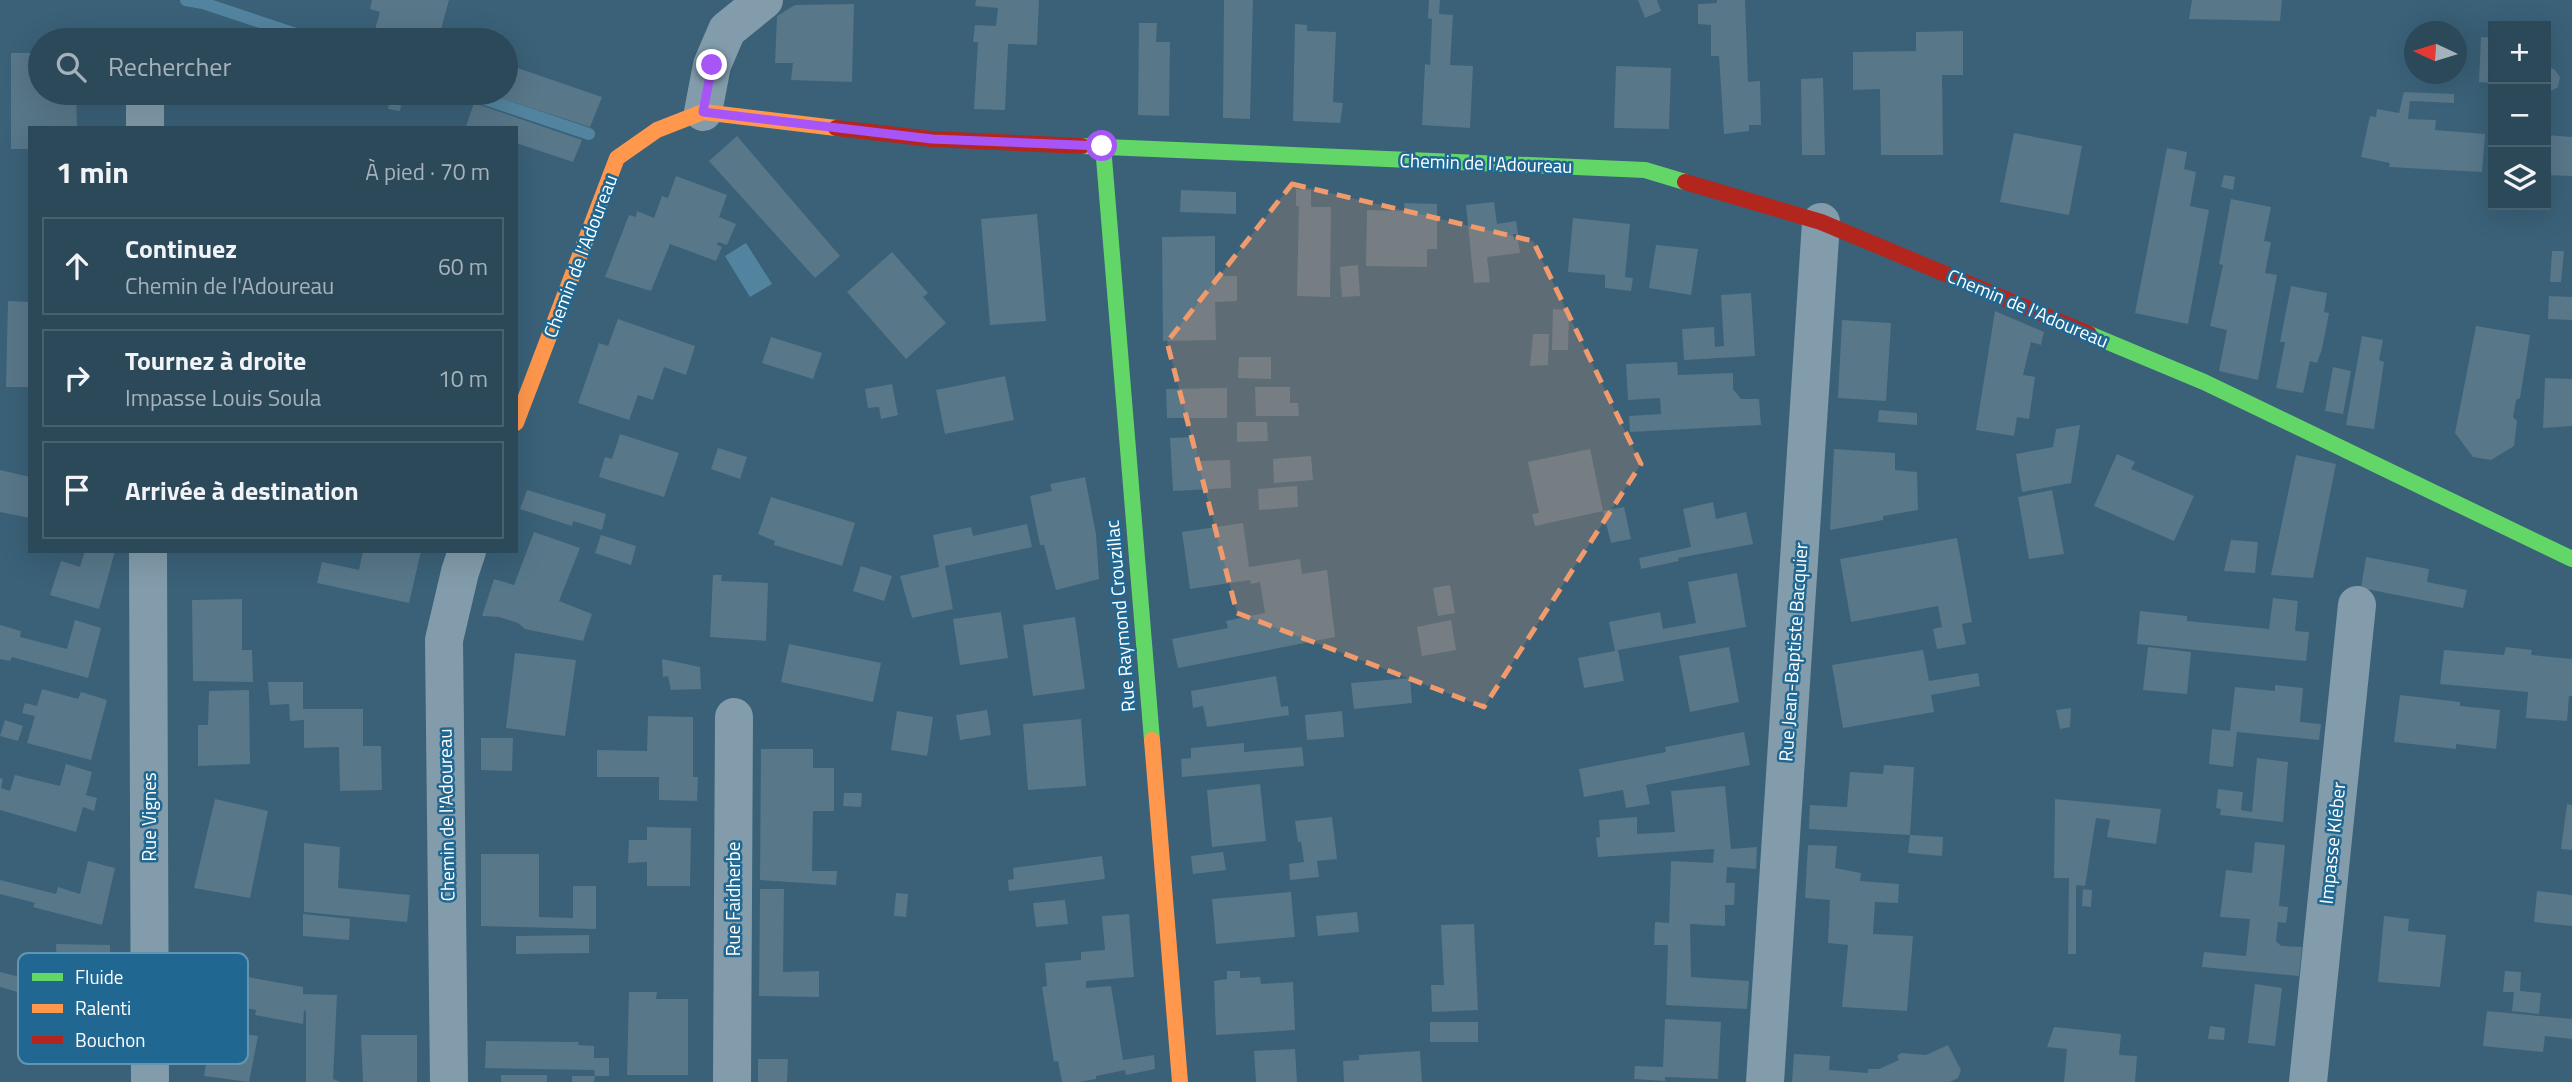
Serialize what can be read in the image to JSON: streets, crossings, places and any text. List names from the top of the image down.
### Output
{
  "streets": {
    "street": [
      "Chemin de l'Adoureau",
      "Rue Raymond Crouzillac",
      "Rue Jean-Baptiste Bacquier",
      "Rue Vignes",
      "Impasse Kléber",
      "Rue Faidherbe"
    ]
  },
  "crossings": [
    ["Chemin de l'Adoureau", "Rue Raymond Crouzillac"],
    ["Chemin de l'Adoureau", "Rue Jean-Baptiste Bacquier"]
  ],
  "legend": ["Fluide", "Ralenti", "Bouchon"],
  "north": "left",
  "page": {
    "map_buttons": ["+", "−"],
    "search": "Rechercher",
    "heading": ["1 min", "À pied · 70 m"],
    "list": [
      ["Continuez", "Chemin de l'Adoureau", "60 m"],
      ["Tournez à droite", "Impasse Louis Soula", "10 m"],
      "Arrivée à destination"
    ]
  }
}
